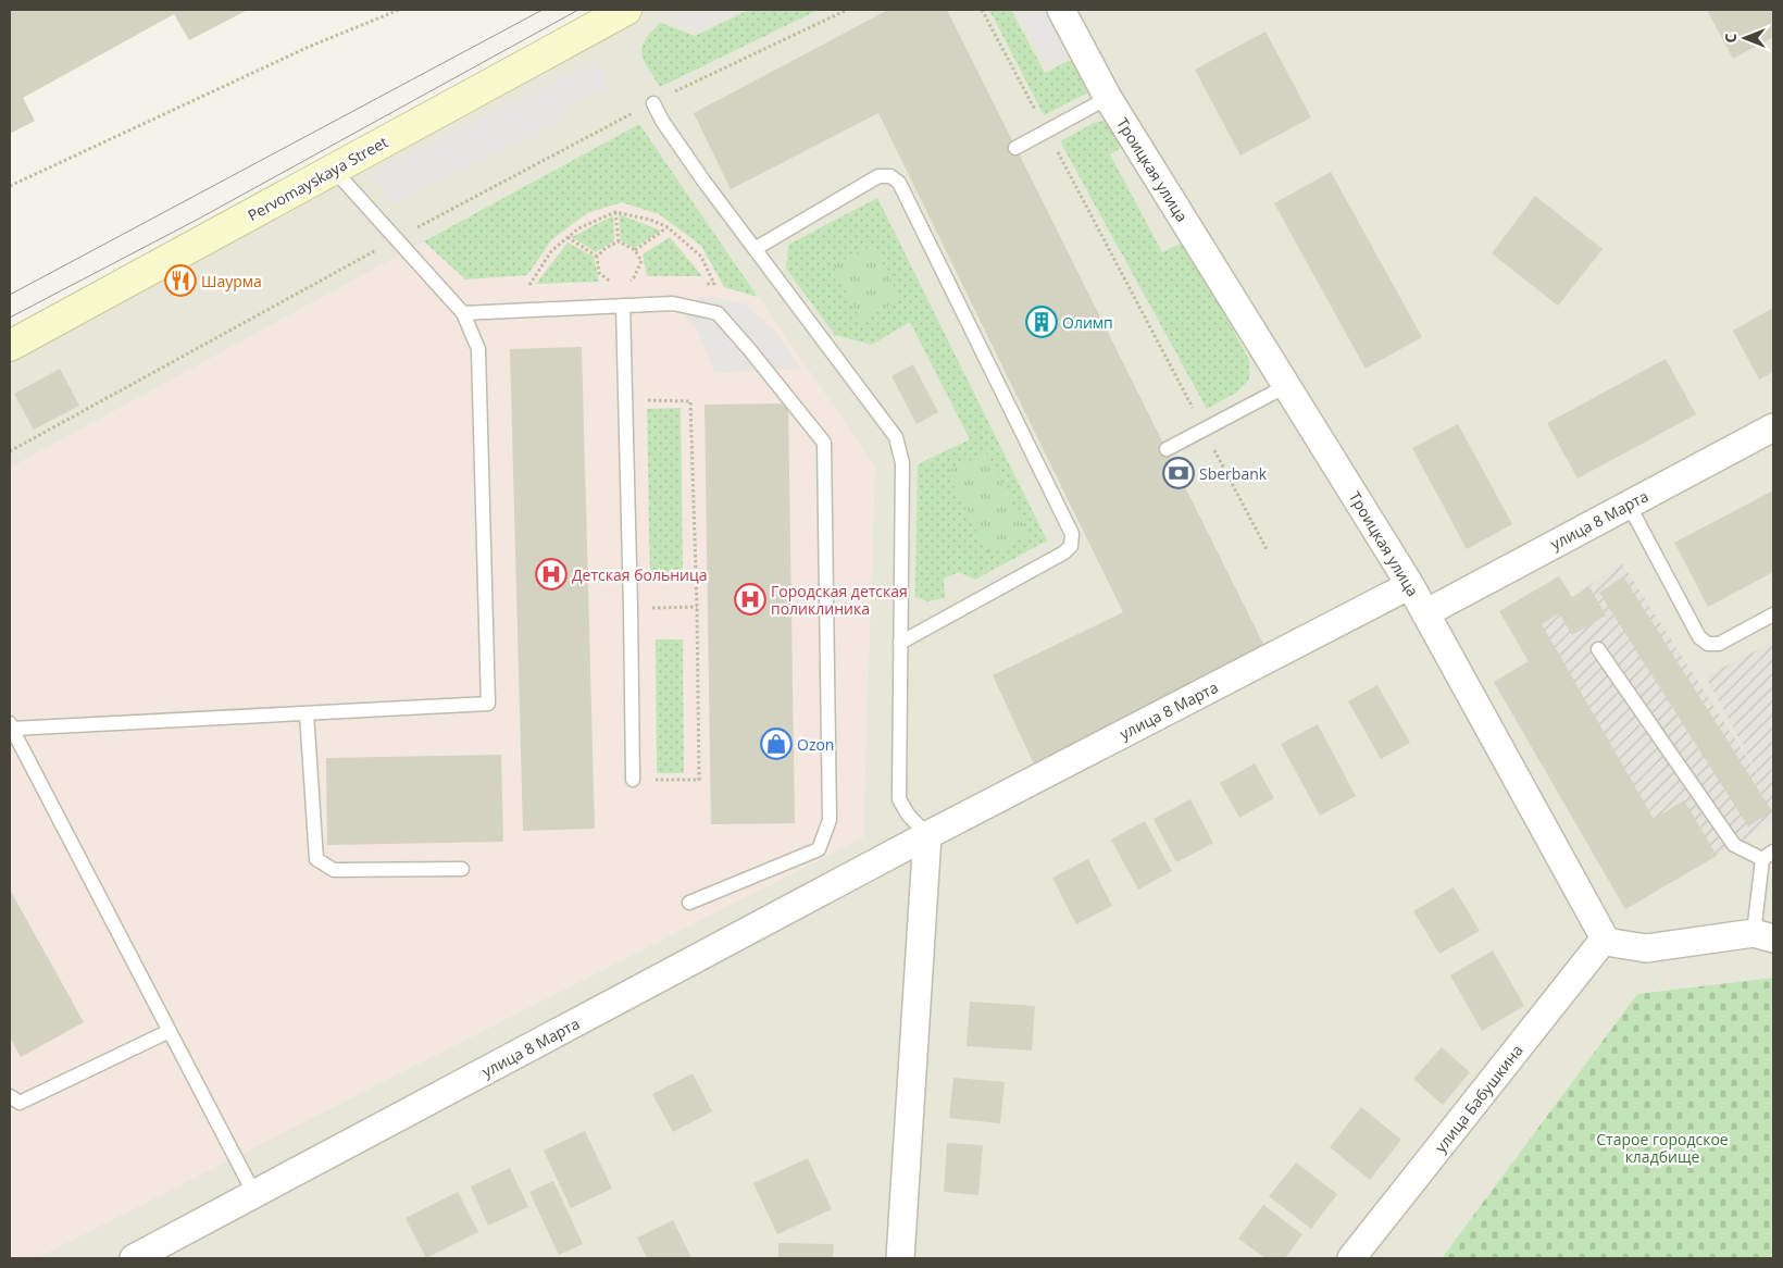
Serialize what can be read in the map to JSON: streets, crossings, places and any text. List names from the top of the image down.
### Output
{
  "streets": {
    "main road": ["Pervomayskaya Street"],
    "street": ["Троицкая улица", "улица 8 Марта", "улица Бабушкина"]
  },
  "crossings": [
    ["Троицкая улица", "улица 8 Марта"],
    ["Троицкая улица", "улица Бабушкина"]
  ],
  "parks": ["Старое городское кладбище"],
  "places": {
    "restaurant": ["Шаурма"],
    "building": ["Олимп"],
    "bank": ["Sberbank"],
    "hospital": ["Детская больница", "Городская детская поликлиника"],
    "shop": ["Ozon"]
  },
  "north": "left"
}
